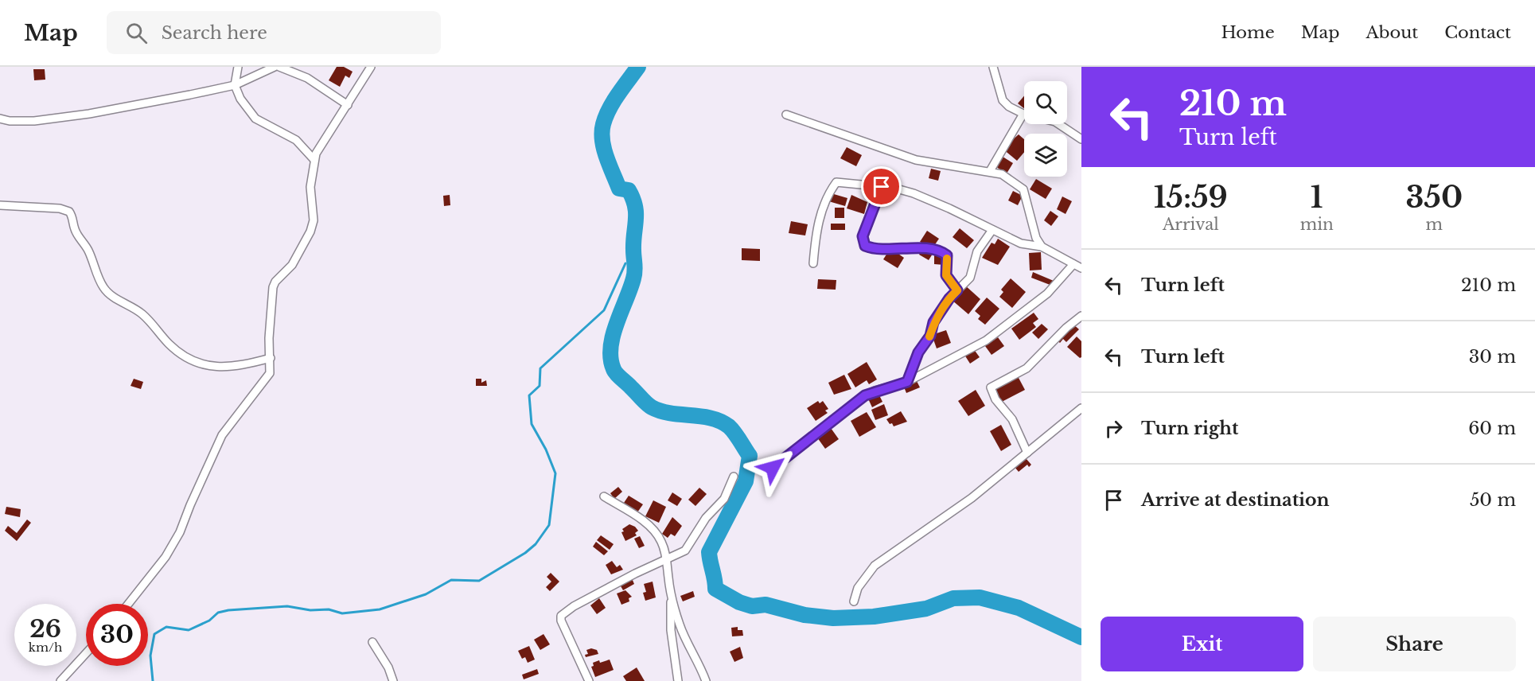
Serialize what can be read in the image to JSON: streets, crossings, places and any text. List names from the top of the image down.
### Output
{
  "page": {
    "header": "Map",
    "search": "Search here",
    "nav": [
      "Home",
      "Map",
      "About",
      "Contact"
    ],
    "turn": ["210 m", "Turn left"],
    "eta": [
      "15:59",
      "Arrival",
      "1",
      "min",
      "350",
      "m"
    ],
    "list": [
      {
        "name": "Turn left",
        "value": "210 m"
      },
      {
        "name": "Turn left",
        "value": "30 m"
      },
      {
        "name": "Turn right",
        "value": "60 m"
      },
      {
        "name": "Arrive at destination",
        "value": "50 m"
      }
    ],
    "speed": "26 km/h",
    "limit": "30",
    "buttons": ["Exit", "Share"]
  }
}
